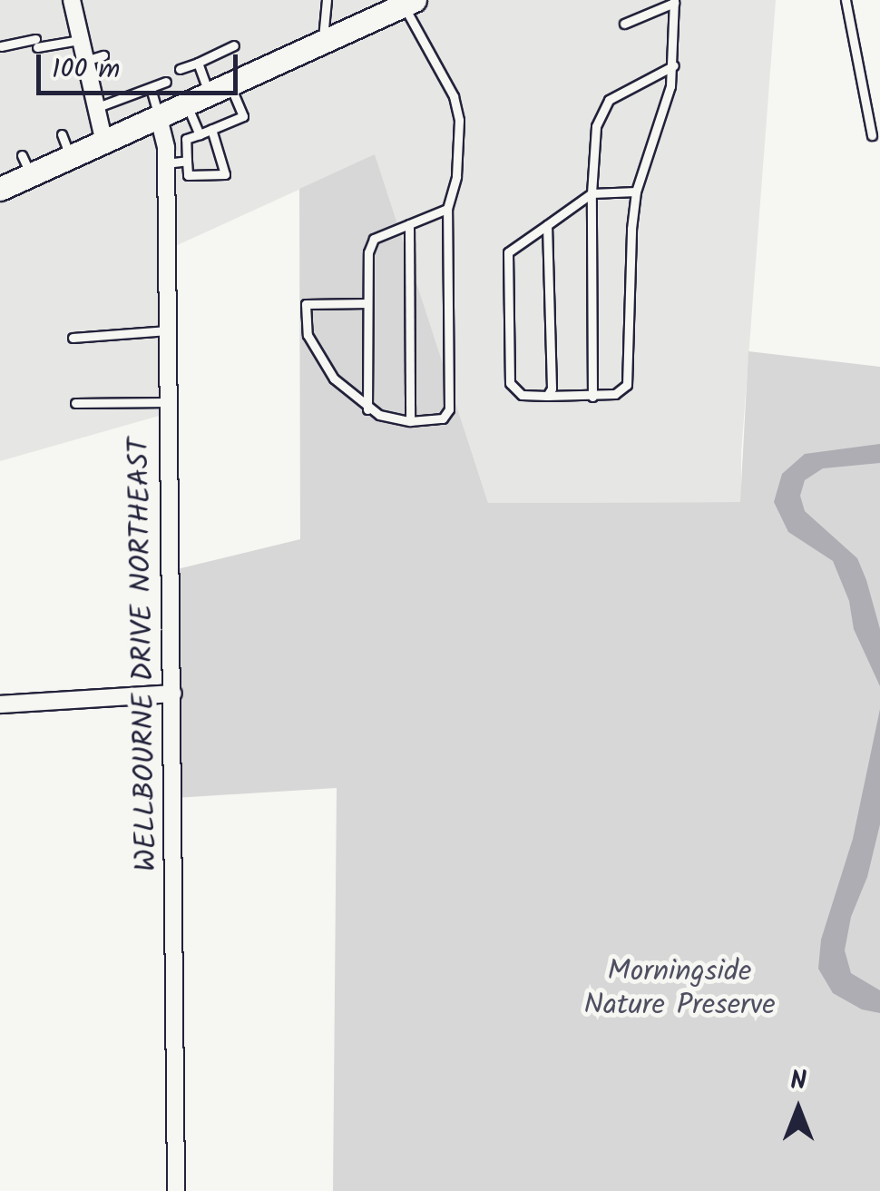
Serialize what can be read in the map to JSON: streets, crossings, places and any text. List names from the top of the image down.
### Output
{
  "streets": {
    "street": ["WELLBOURNE DRIVE NORTHEAST"]
  },
  "parks": ["Morningside Nature Preserve"],
  "scale_bar": "100 m",
  "north": "top"
}
